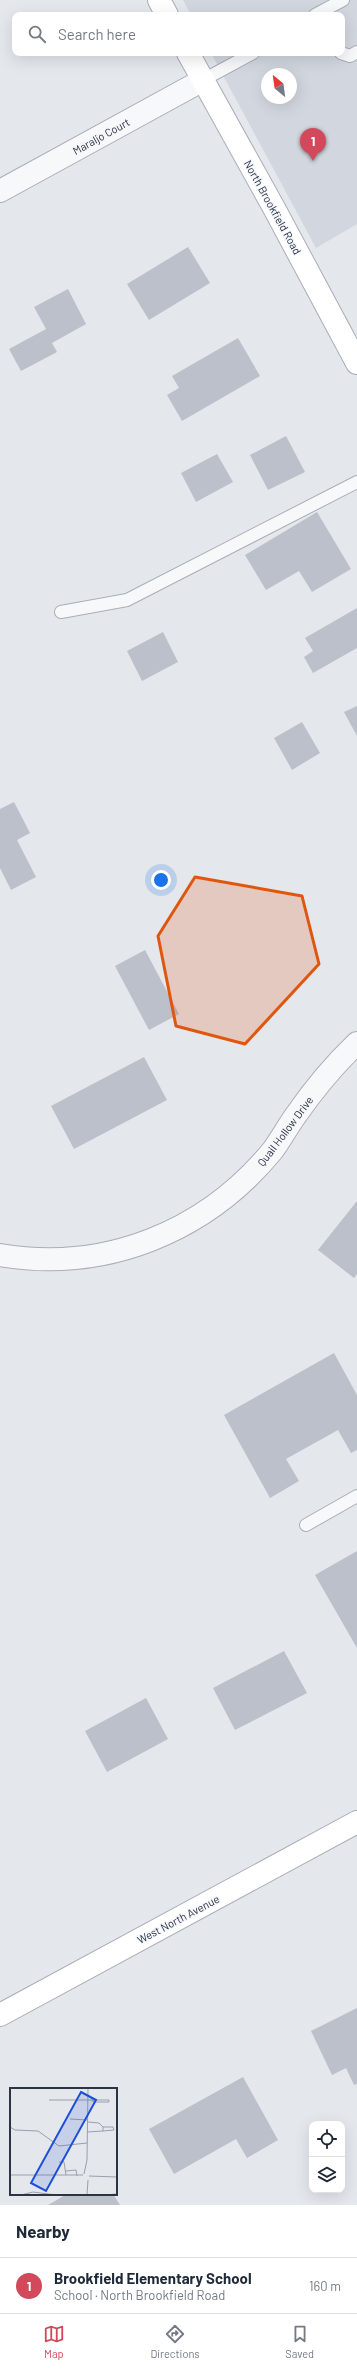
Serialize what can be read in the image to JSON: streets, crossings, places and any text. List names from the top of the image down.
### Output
{
  "streets": {
    "main road": ["North Brookfield Road", "West North Avenue"],
    "street": ["Maraljo Court", "Quail Hollow Drive"]
  },
  "crossings": [
    ["Maraljo Court", "North Brookfield Road"]
  ],
  "north": "top left",
  "page": {
    "search": "Search here",
    "pins": "1",
    "heading": "Nearby",
    "list": [
      {
        "mark": "1",
        "name": "Brookfield Elementary School",
        "note": "School · North Brookfield Road",
        "value": "160 m"
      }
    ],
    "nav": ["Map", "Directions", "Saved"]
  }
}
